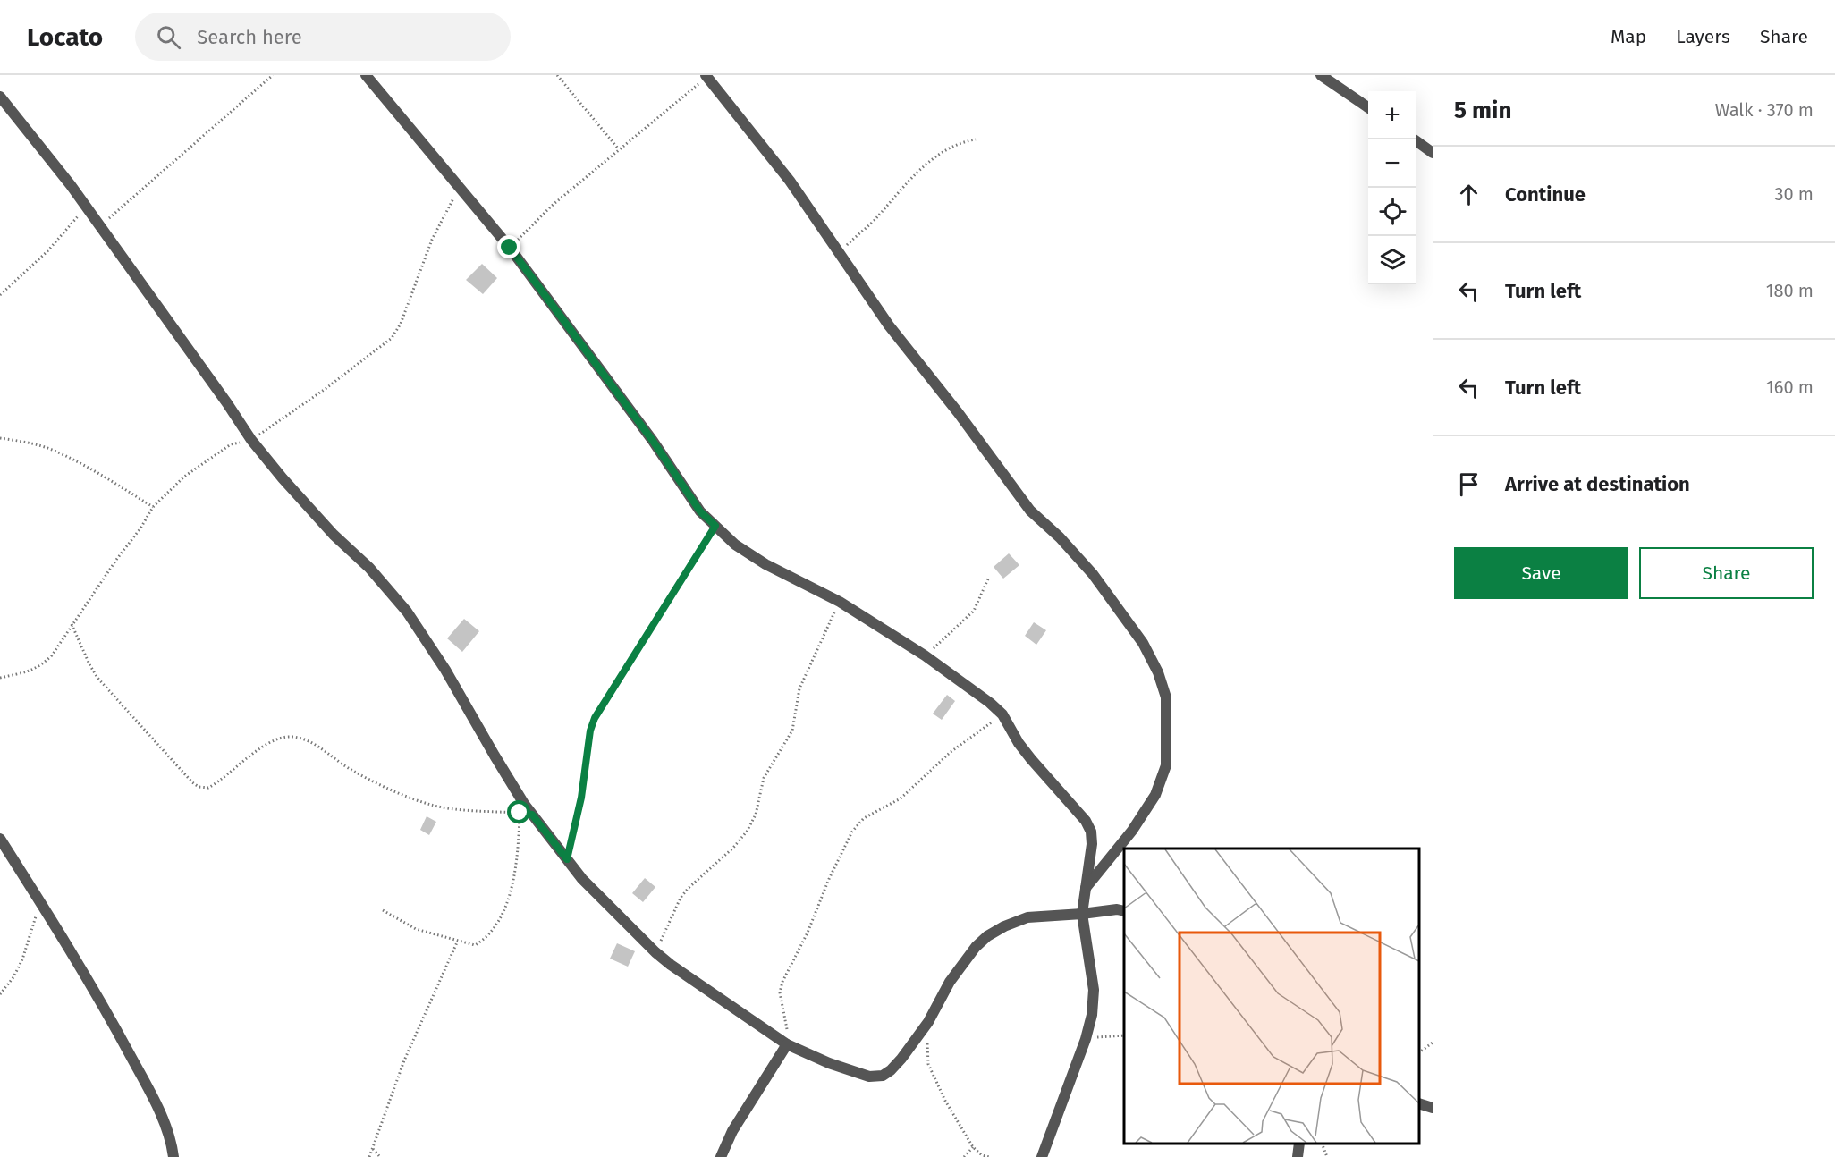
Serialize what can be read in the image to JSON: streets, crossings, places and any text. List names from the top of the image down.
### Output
{
  "page": {
    "header": "Locato",
    "search": "Search here",
    "nav": ["Map", "Layers", "Share"],
    "heading": ["5 min", "Walk · 370 m"],
    "map_buttons": ["+", "−"],
    "list": [
      ["Continue", "30 m"],
      ["Turn left", "180 m"],
      ["Turn left", "160 m"],
      "Arrive at destination"
    ],
    "buttons": ["Save", "Share"]
  }
}
